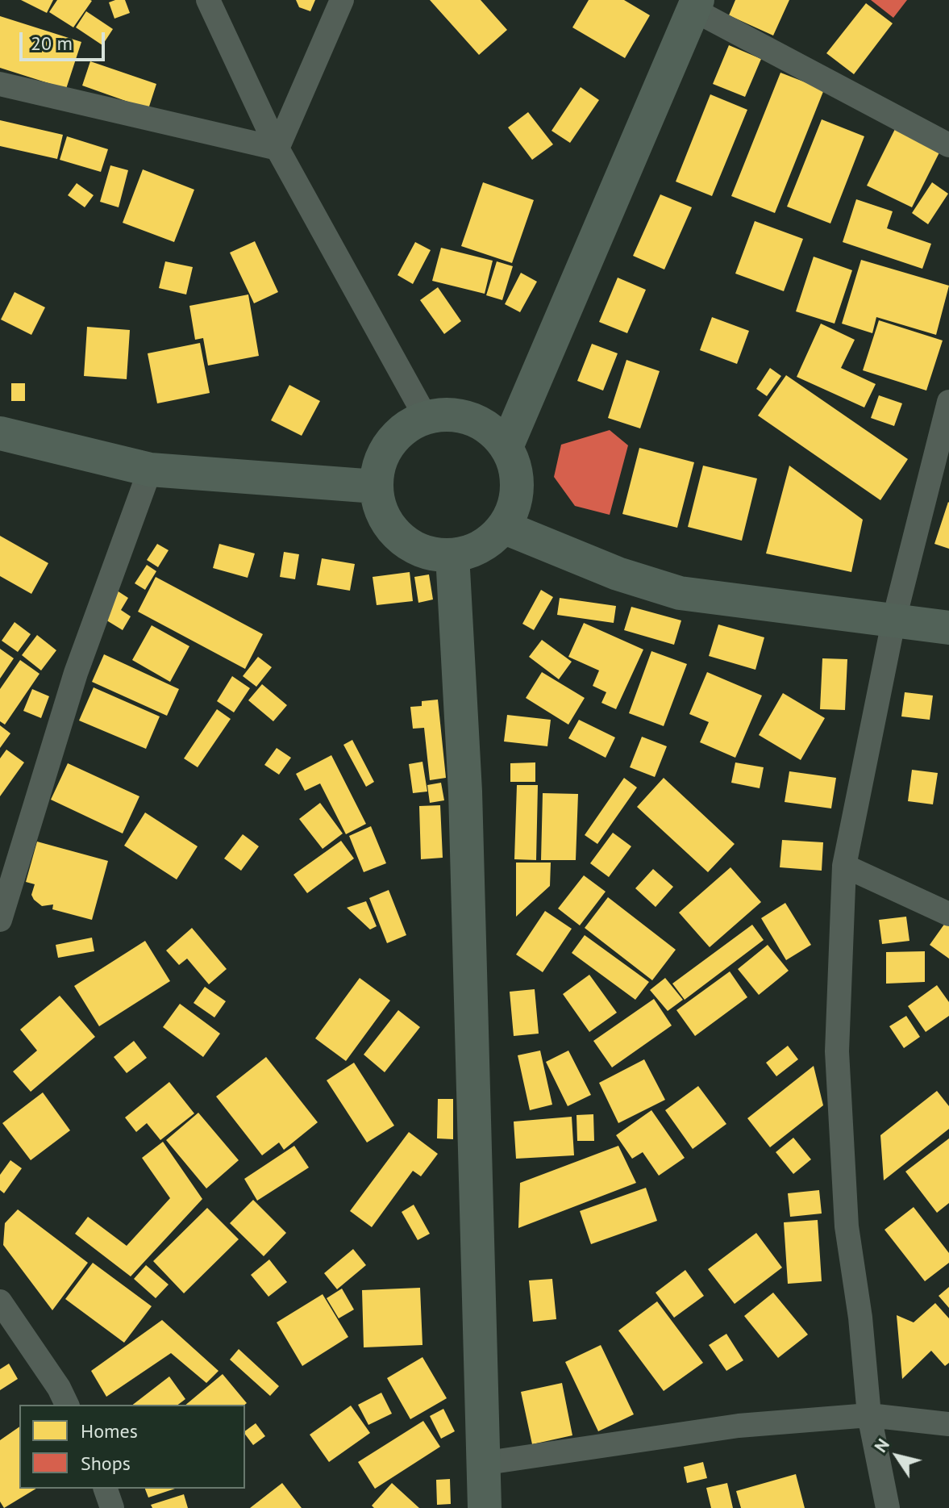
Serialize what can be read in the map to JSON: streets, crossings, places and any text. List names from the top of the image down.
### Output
{
  "legend": ["Homes", "Shops"],
  "scale_bar": "20 m",
  "north": "top left"
}
